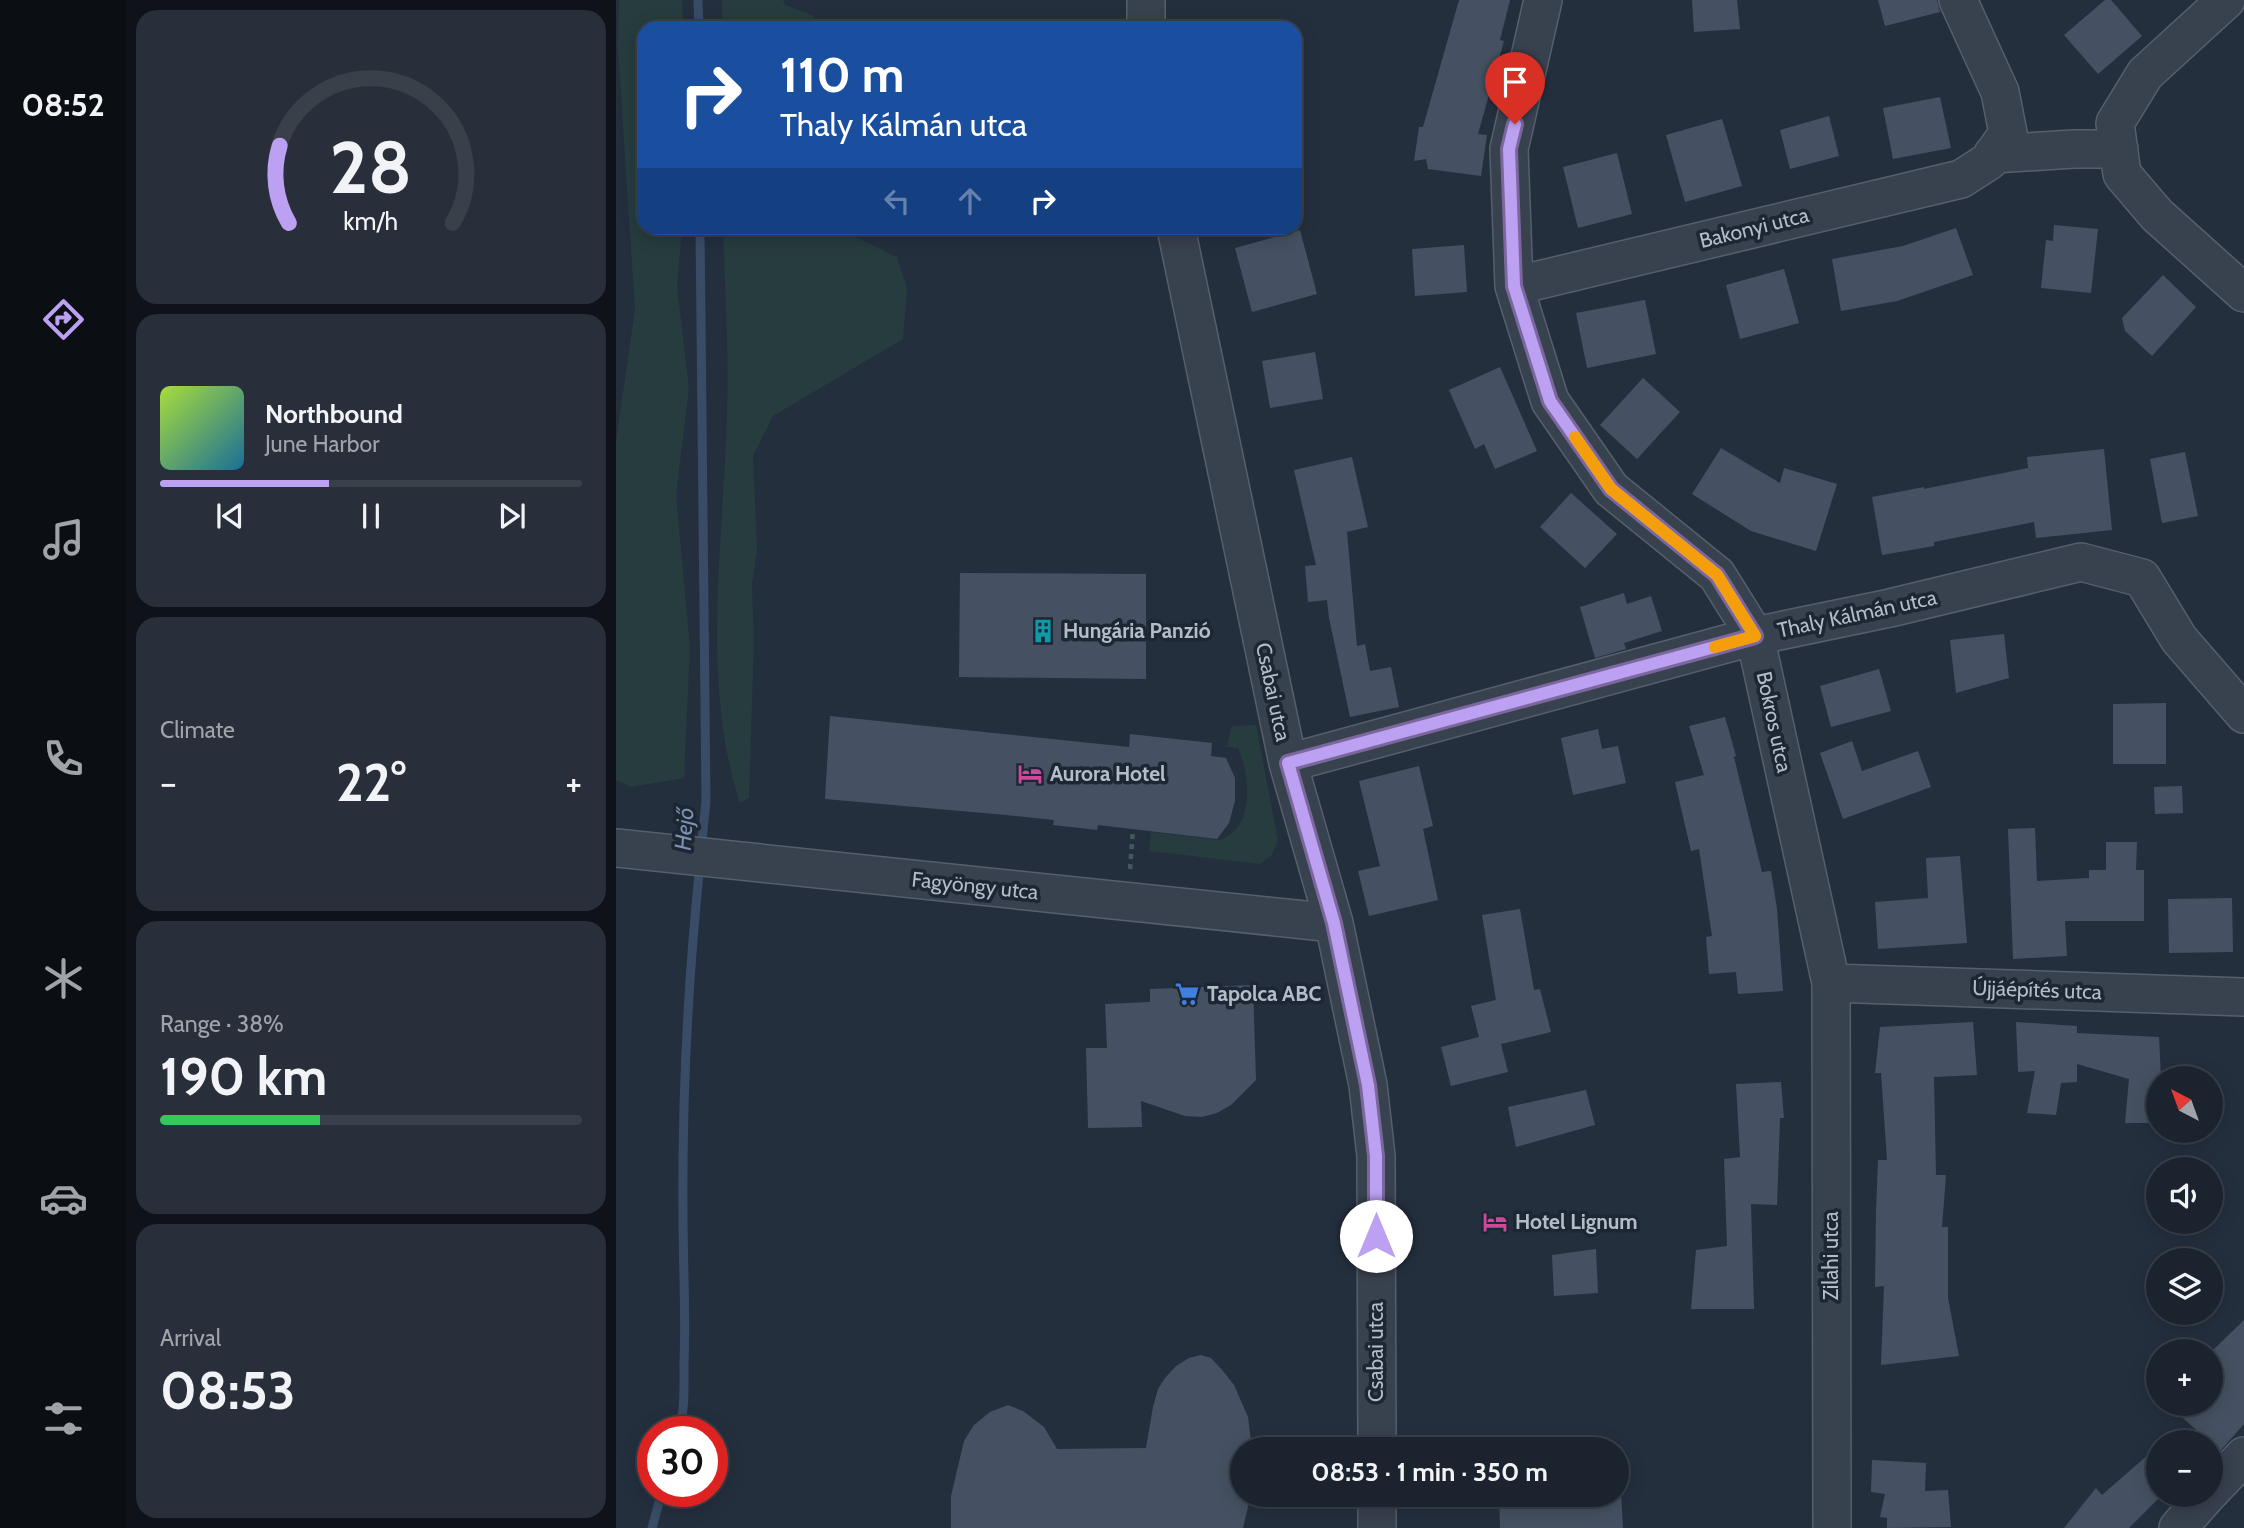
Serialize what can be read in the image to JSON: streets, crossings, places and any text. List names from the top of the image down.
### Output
{
  "streets": {
    "street": [
      "Bakonyi utca",
      "Thaly Kálmán utca",
      "Csabai utca",
      "Bokros utca",
      "Fagyöngy utca",
      "Újjáépítés utca",
      "Zilahi utca"
    ]
  },
  "crossings": [
    ["Bakonyi utca", "Bokros utca"],
    ["Thaly Kálmán utca", "Csabai utca"],
    ["Thaly Kálmán utca", "Bokros utca"],
    ["Csabai utca", "Fagyöngy utca"],
    ["Bokros utca", "Újjáépítés utca"],
    ["Bokros utca", "Zilahi utca"],
    ["Újjáépítés utca", "Zilahi utca"]
  ],
  "water": ["Hejő"],
  "places": {
    "building": ["Hungária Panzió"],
    "hotel": ["Aurora Hotel", "Hotel Lignum"],
    "supermarket": ["Tapolca ABC"]
  },
  "north": "top left",
  "page": {
    "tabs": "08:52",
    "turn": ["110 m", "Thaly Kálmán utca"],
    "song": ["Northbound", "June Harbor"],
    "tile": [
      "Climate",
      ["Range · 38%", "190 km"],
      ["Arrival", "08:53"]
    ],
    "heat": ["−", "22°", "+"],
    "map_buttons": ["+", "−"],
    "limit": "30",
    "trip": "08:53 · 1 min · 350 m",
    "gauge": ["28", "km/h"]
  }
}
